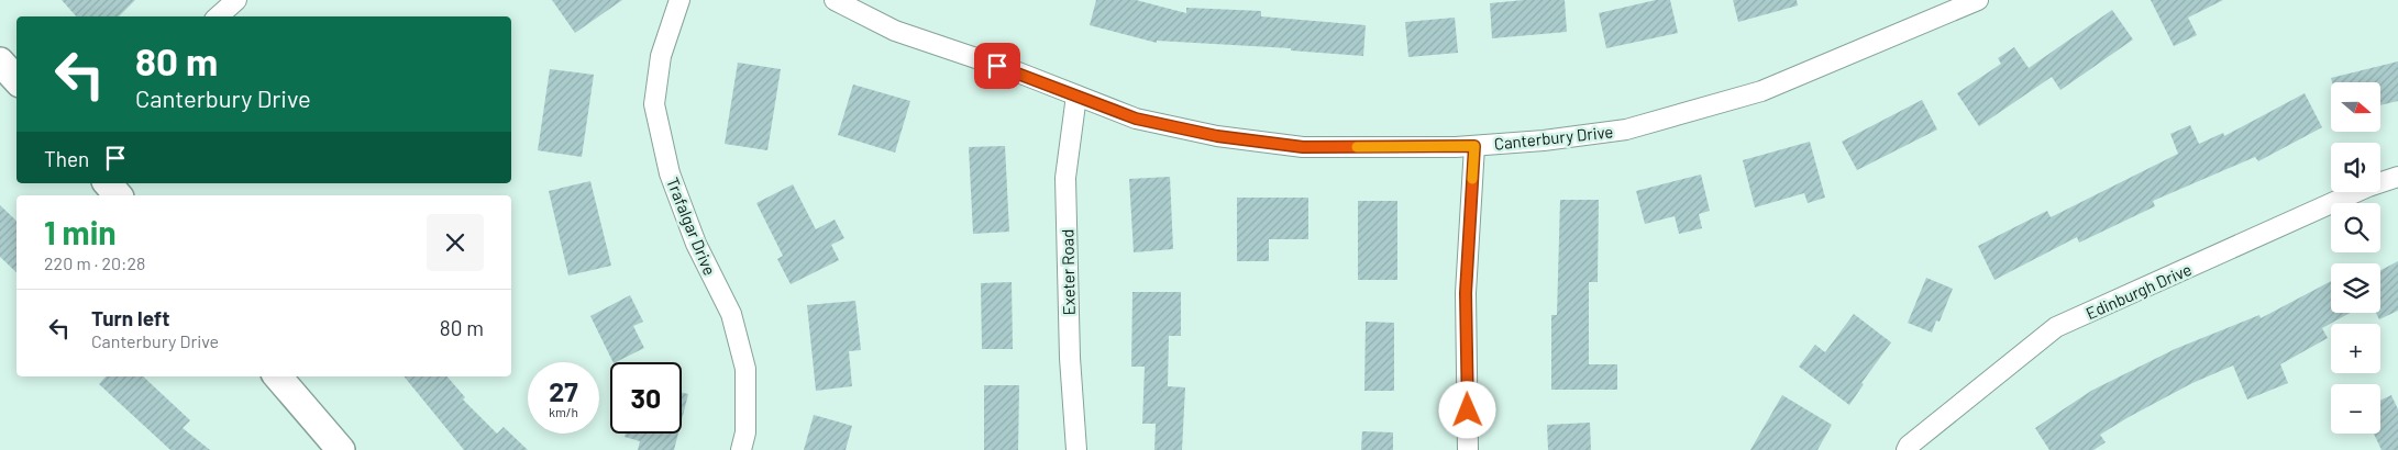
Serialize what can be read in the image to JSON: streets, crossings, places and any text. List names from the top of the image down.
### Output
{
  "streets": {
    "street": [
      "Canterbury Drive",
      "Trafalgar Drive",
      "Exeter Road",
      "Edinburgh Drive"
    ]
  },
  "crossings": [
    ["Canterbury Drive", "Exeter Road"]
  ],
  "north": "right",
  "page": {
    "turn": ["80 m", "Canterbury Drive"],
    "map_buttons": ["+", "−"],
    "then": "Then",
    "heading": ["1 min", "220 m · 20:28"],
    "list": [
      {
        "name": "Turn left",
        "note": "Canterbury Drive",
        "value": "80 m"
      }
    ],
    "speed": "27 km/h",
    "limit": "30"
  }
}
